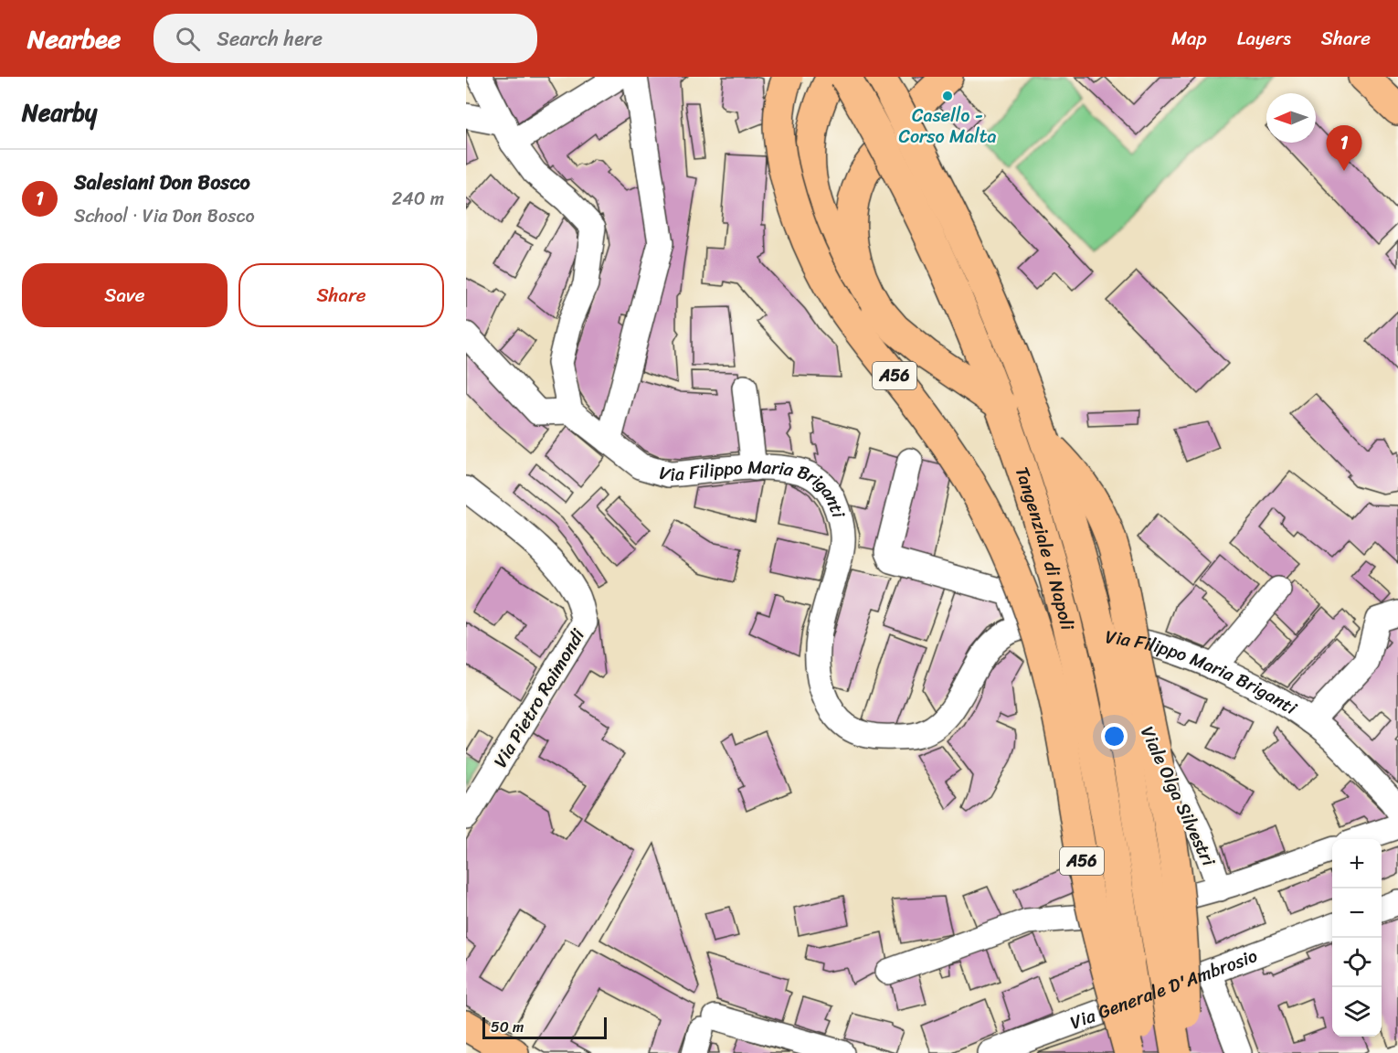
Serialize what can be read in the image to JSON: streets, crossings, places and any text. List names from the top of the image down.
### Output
{
  "streets": {
    "main road": ["A56", "Tangenziale di Napoli"],
    "street": [
      "Via Filippo Maria Briganti",
      "Via Pietro Raimondi",
      "Viale Olga Silvestri",
      "Via Generale D'Ambrosio"
    ]
  },
  "crossings": [
    ["Via Filippo Maria Briganti", "Viale Olga Silvestri"]
  ],
  "places": ["Casello - Corso Malta"],
  "scale_bar": "50 m",
  "north": "left",
  "page": {
    "header": "Nearbee",
    "search": "Search here",
    "nav": ["Map", "Layers", "Share"],
    "heading": "Nearby",
    "pins": "1",
    "list": [
      {
        "mark": "1",
        "name": "Salesiani Don Bosco",
        "note": "School · Via Don Bosco",
        "value": "240 m"
      }
    ],
    "buttons": ["Save", "Share"],
    "map_buttons": ["+", "−"],
    "scale": "50 m"
  }
}
